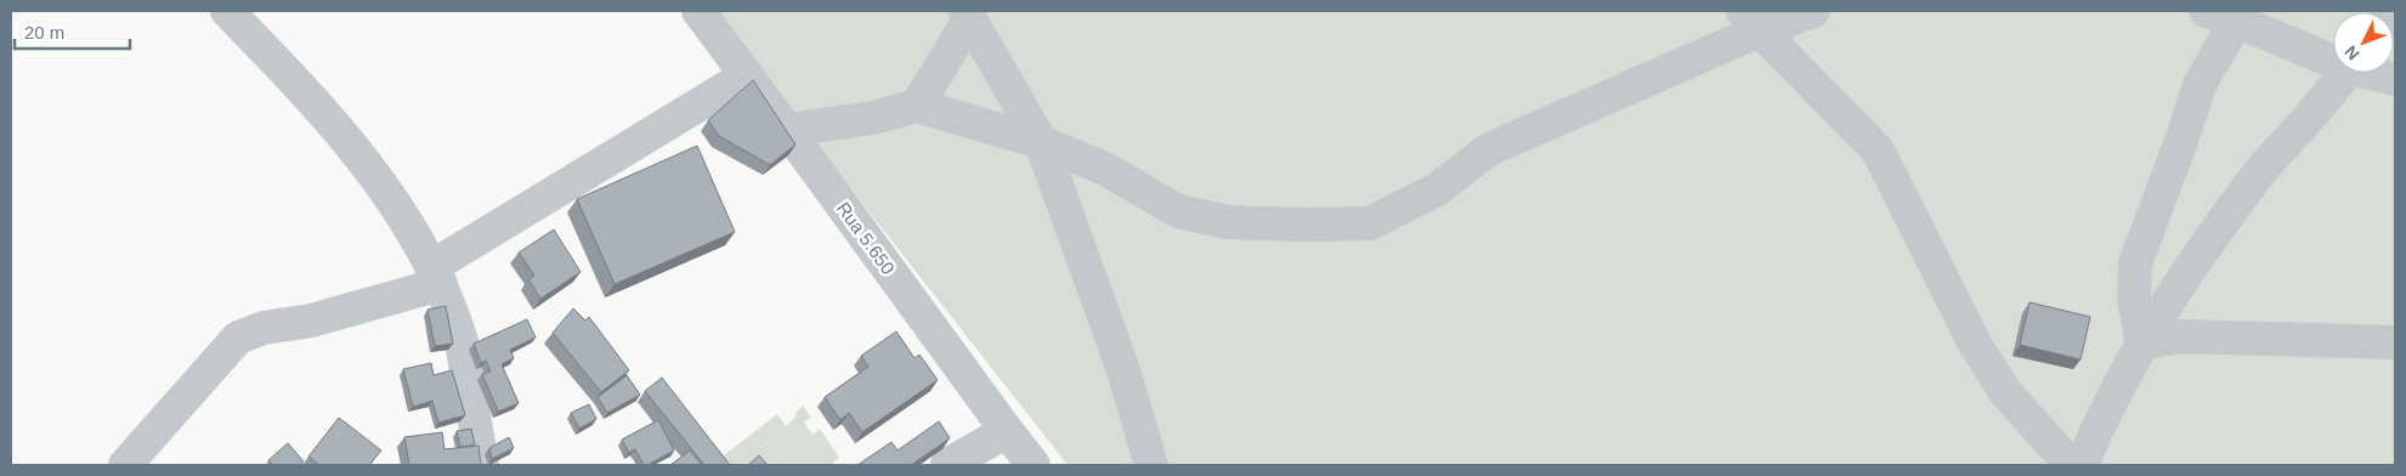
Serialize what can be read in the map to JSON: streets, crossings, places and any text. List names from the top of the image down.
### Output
{
  "streets": {
    "street": ["Rua 5.650"]
  },
  "scale_bar": "20 m",
  "north": "bottom left"
}
